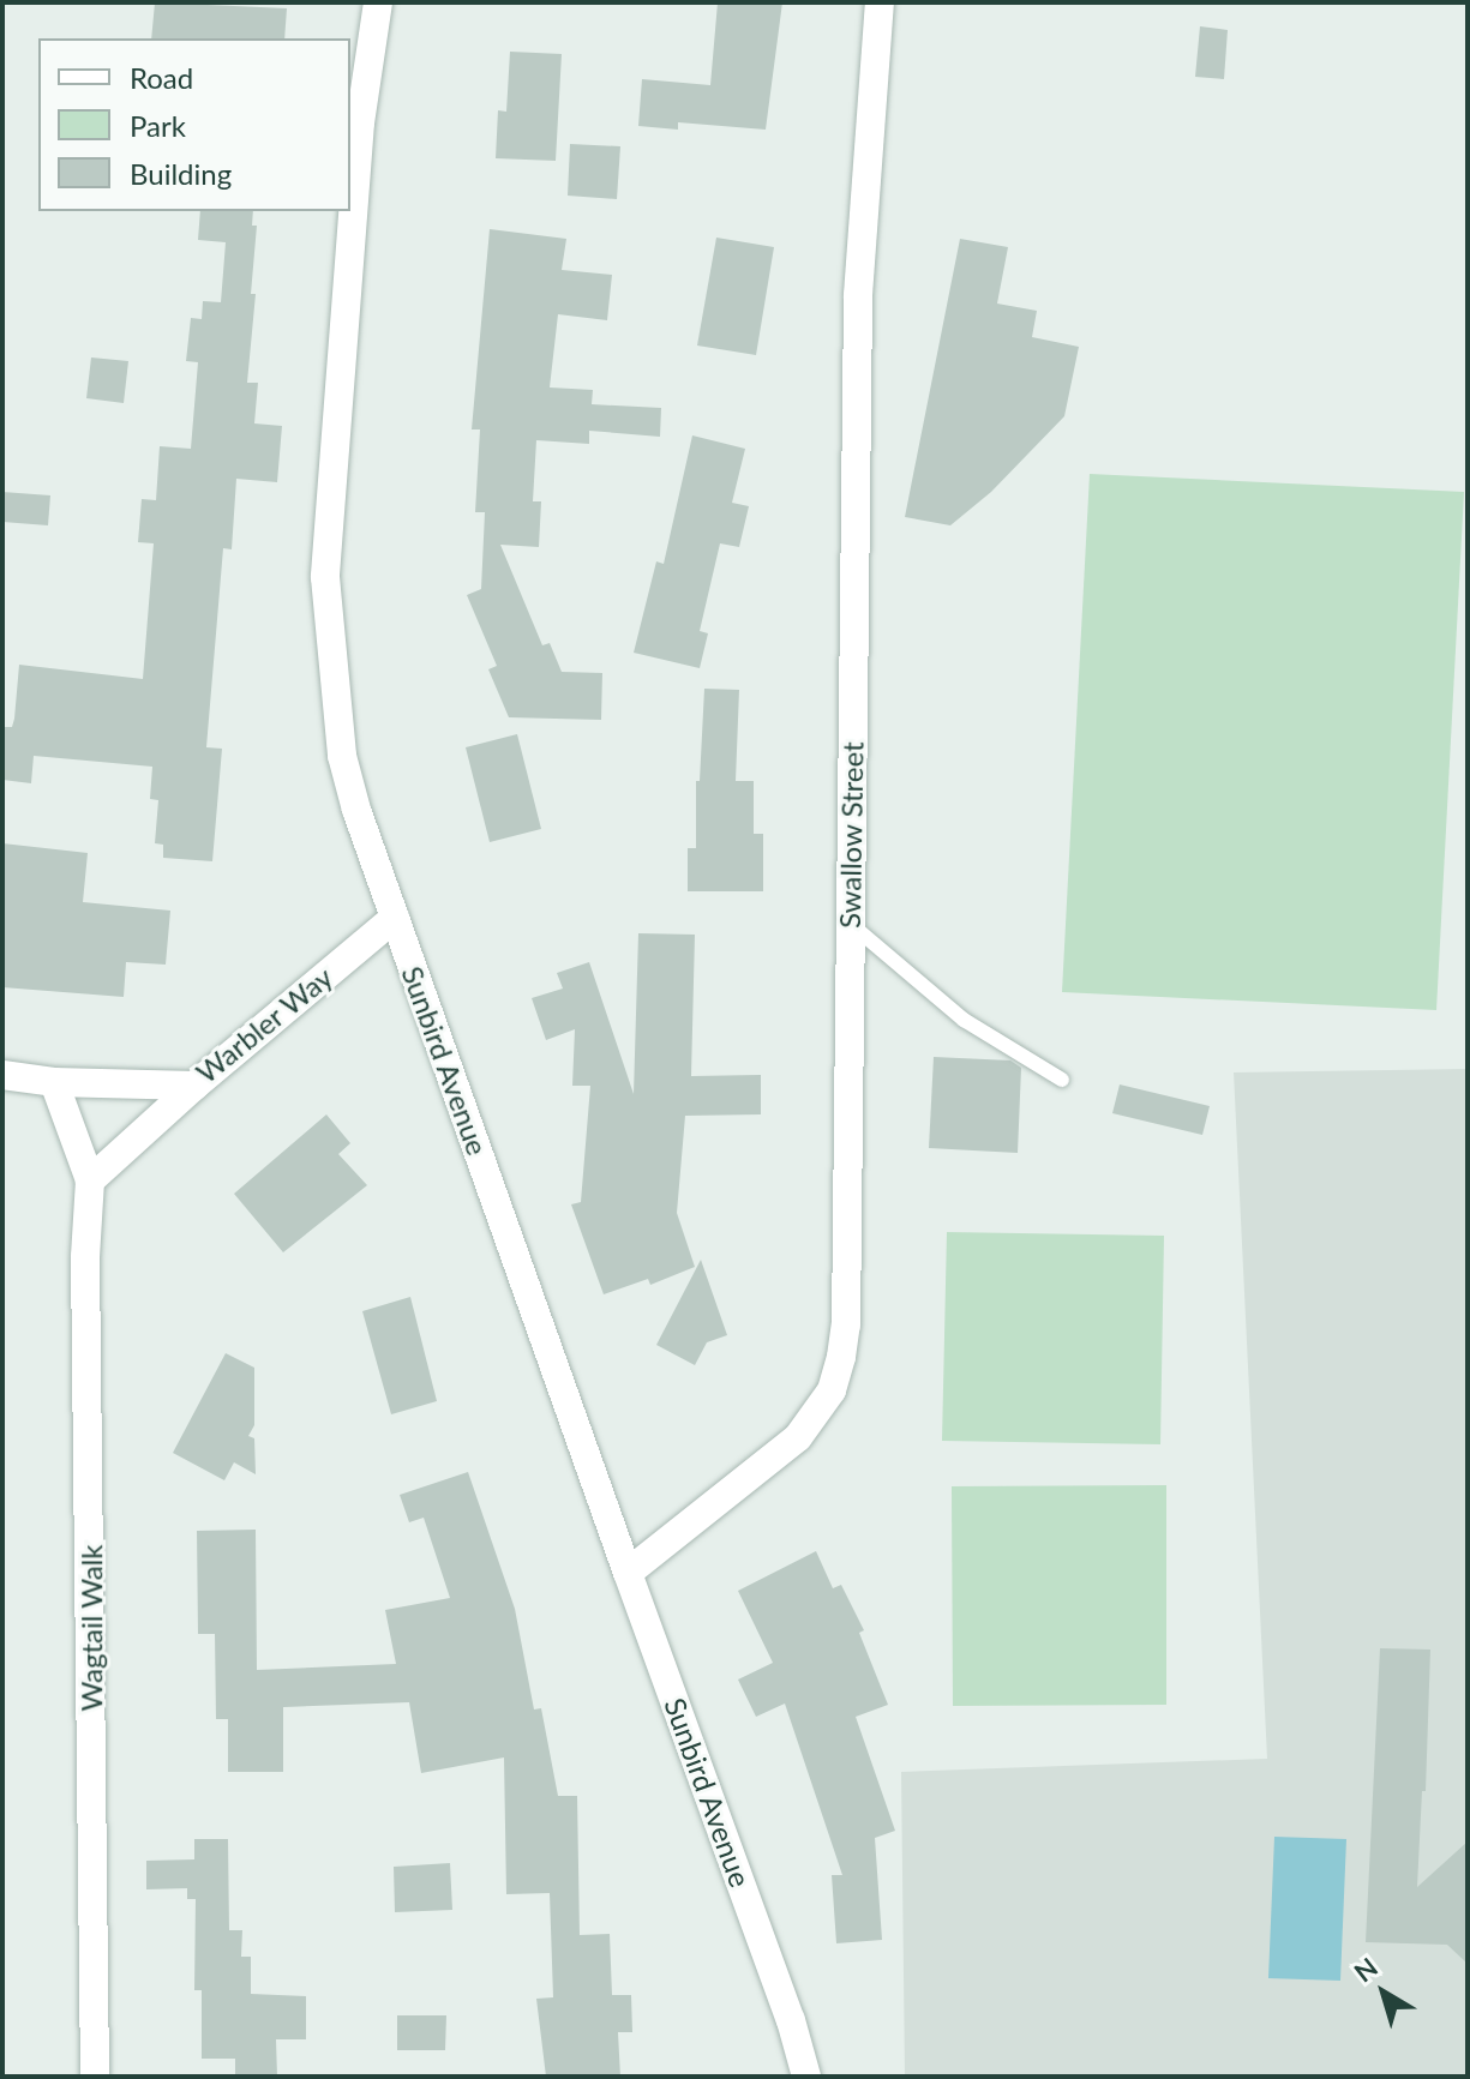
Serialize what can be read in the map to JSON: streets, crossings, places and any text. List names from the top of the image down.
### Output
{
  "streets": {
    "street": [
      "Swallow Street",
      "Warbler Way",
      "Sunbird Avenue",
      "Wagtail Walk"
    ]
  },
  "crossings": [
    ["Swallow Street", "Sunbird Avenue"],
    ["Warbler Way", "Sunbird Avenue"],
    ["Warbler Way", "Wagtail Walk"]
  ],
  "legend": ["Road", "Park", "Building"],
  "north": "top left"
}
